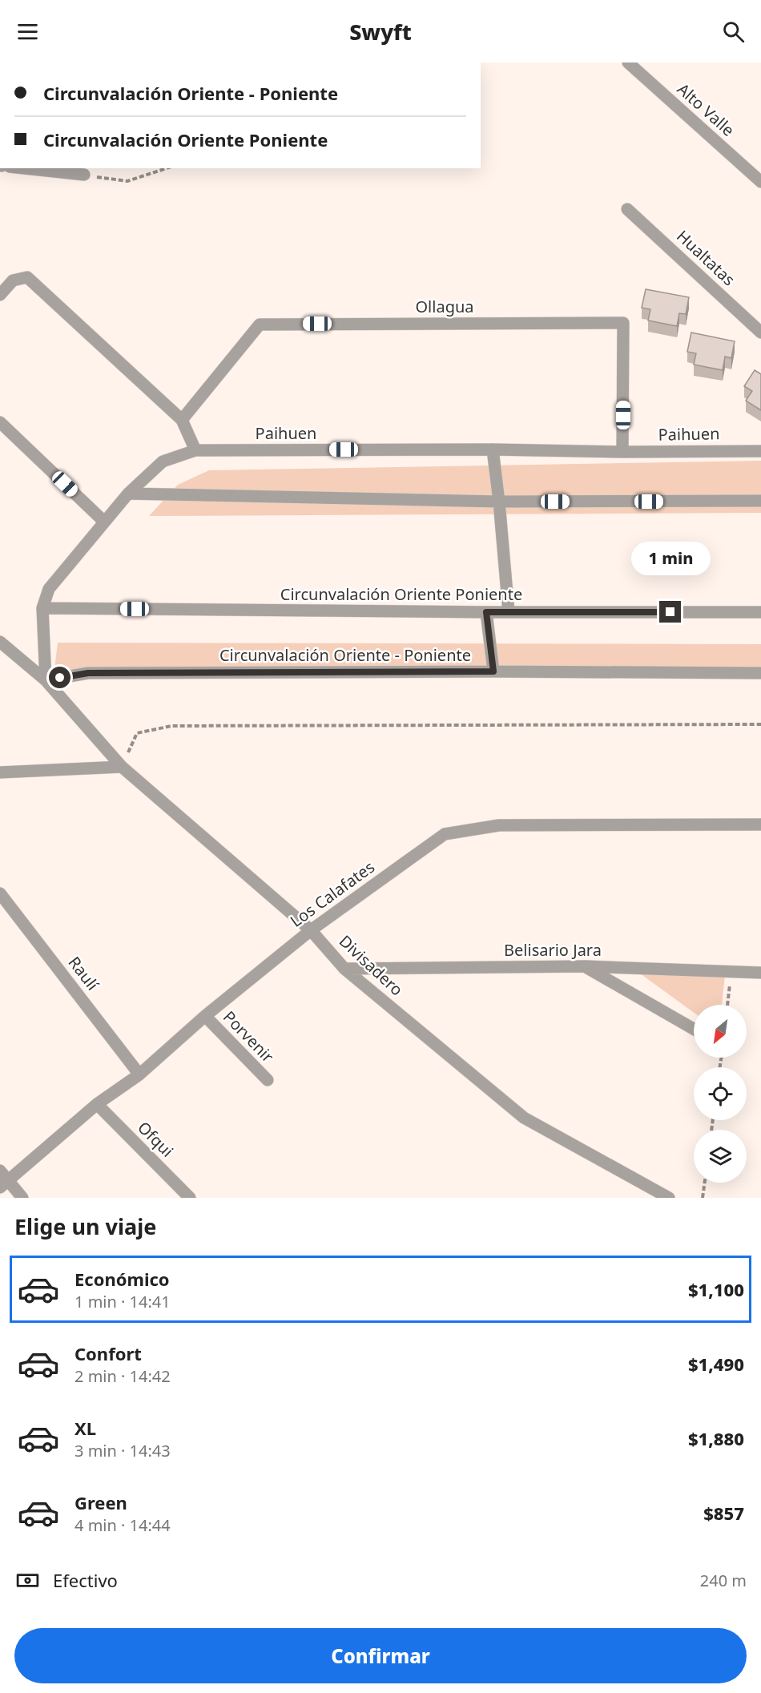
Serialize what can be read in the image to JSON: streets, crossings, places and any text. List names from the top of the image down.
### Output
{
  "streets": {
    "street": [
      "Alto Valle",
      "Hualtatas",
      "Ollagua",
      "Paihuen",
      "Circunvalación Oriente Poniente",
      "Circunvalación Oriente - Poniente",
      "Los Calafates",
      "Belisario Jara",
      "Divisadero",
      "Raulí",
      "Porvenir",
      "Ofqui"
    ]
  },
  "crossings": [
    ["Ollagua", "Paihuen"],
    ["Paihuen", "Circunvalación Oriente Poniente"],
    ["Paihuen", "Circunvalación Oriente - Poniente"],
    ["Los Calafates", "Divisadero"],
    ["Los Calafates", "Raulí"],
    ["Los Calafates", "Porvenir"],
    ["Los Calafates", "Ofqui"],
    ["Belisario Jara", "Divisadero"]
  ],
  "north": "bottom left",
  "page": {
    "header": "Swyft",
    "banner": ["Circunvalación Oriente - Poniente", "Circunvalación Oriente Poniente"],
    "bubble": "1 min",
    "heading": "Elige un viaje",
    "list": [
      {
        "name": "Económico",
        "note": "1 min · 14:41",
        "value": "$1,100"
      },
      {
        "name": "Confort",
        "note": "2 min · 14:42",
        "value": "$1,490"
      },
      {
        "name": "XL",
        "note": "3 min · 14:43",
        "value": "$1,880"
      },
      {
        "name": "Green",
        "note": "4 min · 14:44",
        "value": "$857"
      }
    ],
    "pay": ["Efectivo", "240 m"],
    "buttons": "Confirmar"
  }
}
